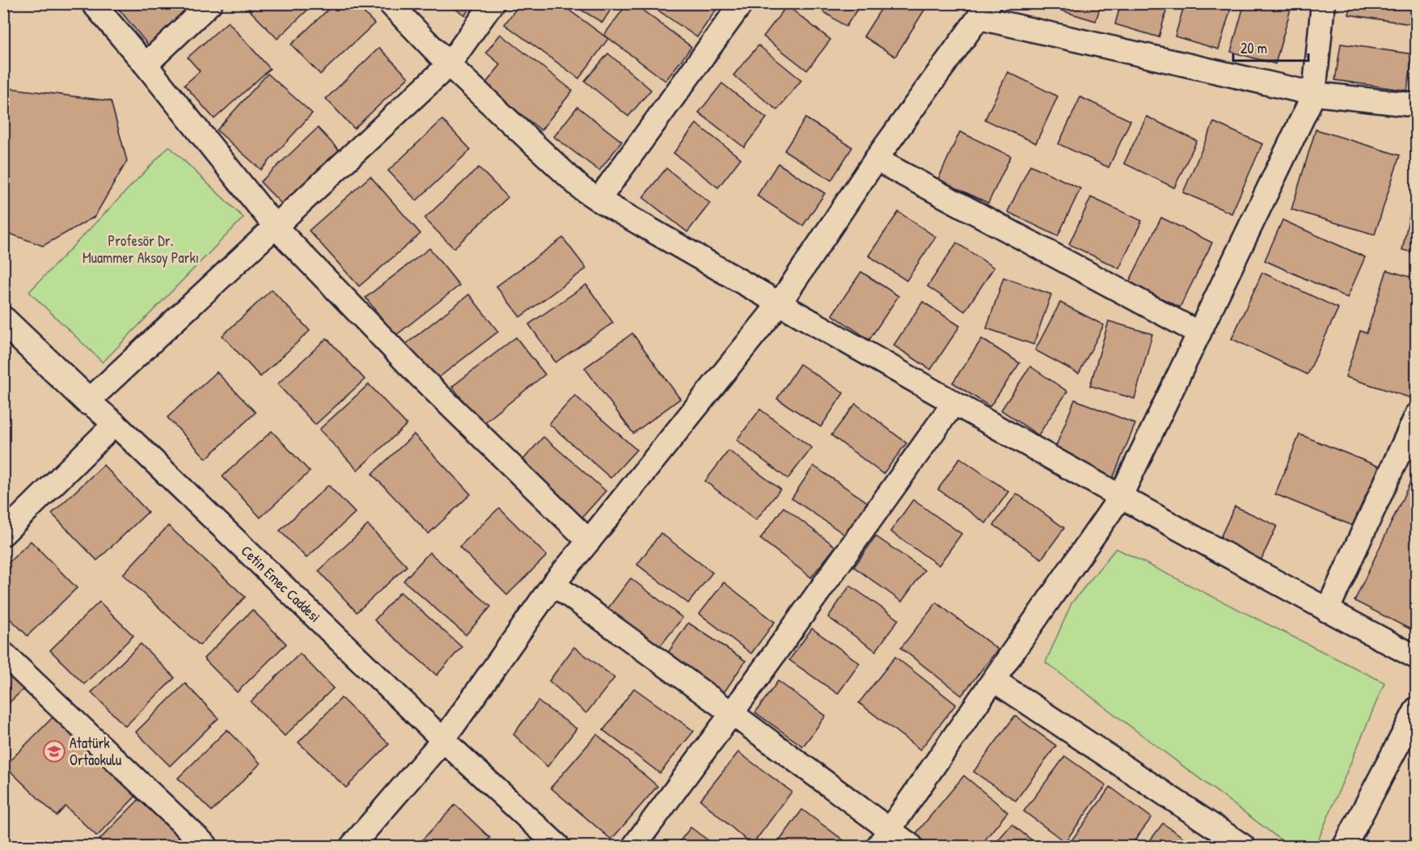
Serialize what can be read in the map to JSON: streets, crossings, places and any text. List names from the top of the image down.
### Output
{
  "streets": {
    "street": ["Cetin Emec Caddesi"]
  },
  "parks": ["Profesör Dr. Muammer Aksoy Parkı"],
  "places": {
    "school or university": ["Atatürk Ortaokulu"]
  },
  "scale_bar": "20 m"
}
